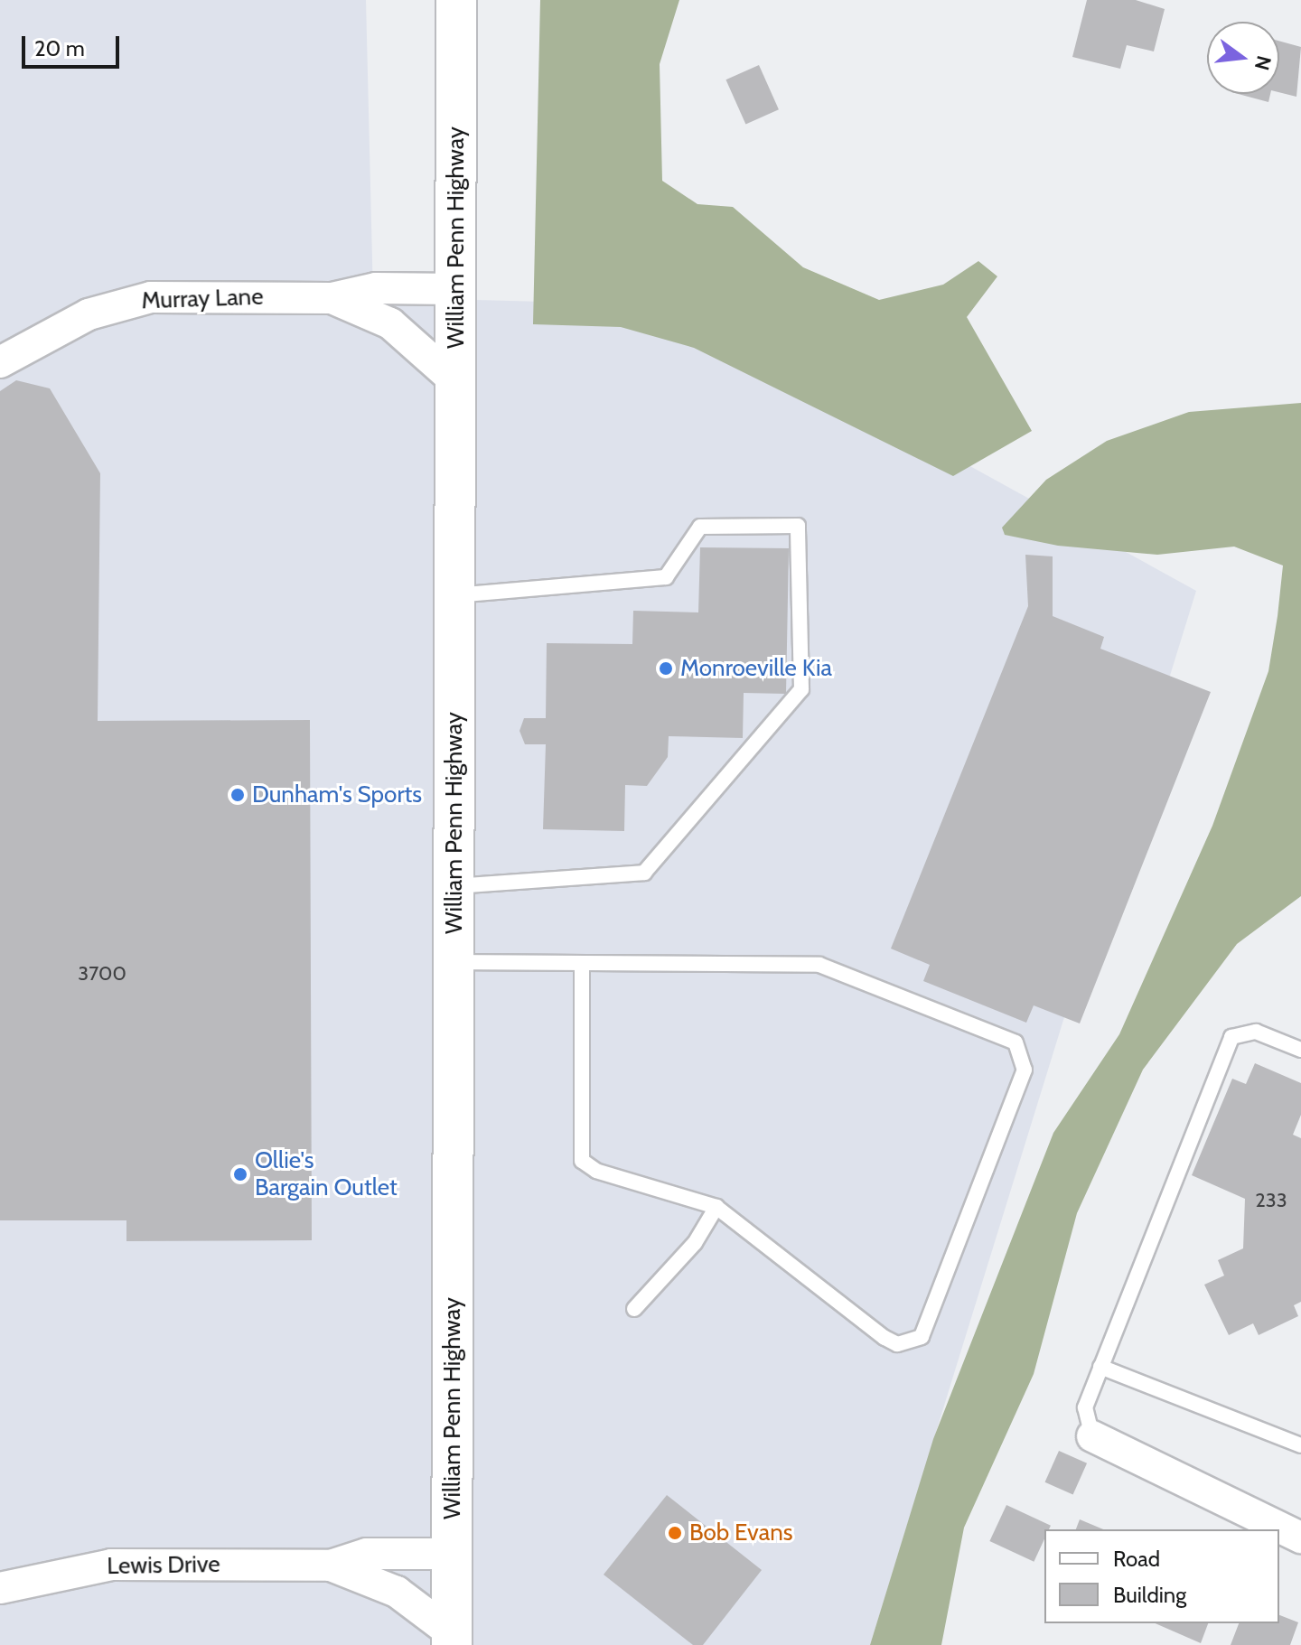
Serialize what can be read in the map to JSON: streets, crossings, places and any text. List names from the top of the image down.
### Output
{
  "streets": {
    "highway": ["William Penn Highway"],
    "street": ["Murray Lane", "Lewis Drive"]
  },
  "crossings": [
    ["William Penn Highway", "Murray Lane"],
    ["William Penn Highway", "Lewis Drive"]
  ],
  "places": [
    "Monroeville Kia",
    "Dunham's Sports",
    "Ollie's Bargain Outlet",
    "Bob Evans"
  ],
  "house_numbers": ["3700", "233"],
  "legend": ["Road", "Building"],
  "scale_bar": "20 m",
  "north": "right"
}
